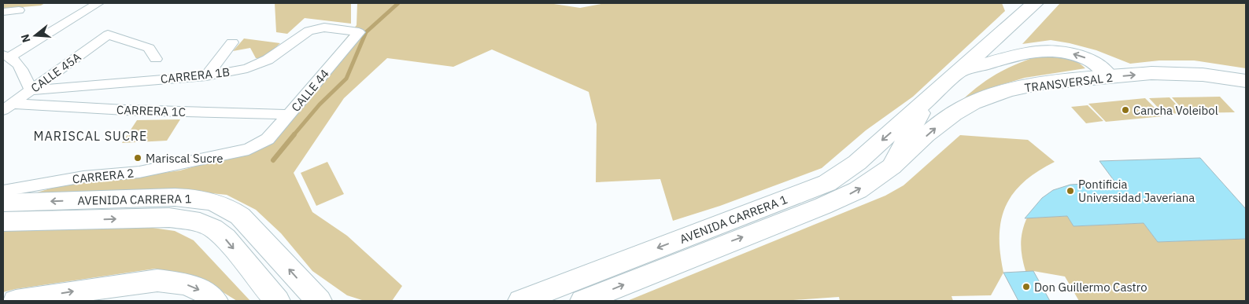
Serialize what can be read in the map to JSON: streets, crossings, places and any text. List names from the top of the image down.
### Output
{
  "streets": {
    "main road": ["TRANSVERSAL 2", "AVENIDA CARRERA 1"],
    "street": [
      "CALLE 45A",
      "CARRERA 1B",
      "CALLE 44",
      "CARRERA 1C",
      "CARRERA 2"
    ]
  },
  "crossings": [
    ["CALLE 45A", "CARRERA 1B"],
    ["CALLE 45A", "CARRERA 1C"],
    ["CARRERA 1B", "CALLE 44"],
    ["TRANSVERSAL 2", "AVENIDA CARRERA 1"],
    ["CALLE 44", "CARRERA 1C"],
    ["CALLE 44", "CARRERA 2"]
  ],
  "one_way": ["TRANSVERSAL 2"],
  "districts": ["MARISCAL SUCRE"],
  "places": [
    "Cancha Voleibol",
    "Mariscal Sucre",
    "Pontificia Universidad Javeriana",
    "Don Guillermo Castro"
  ],
  "north": "left"
}
